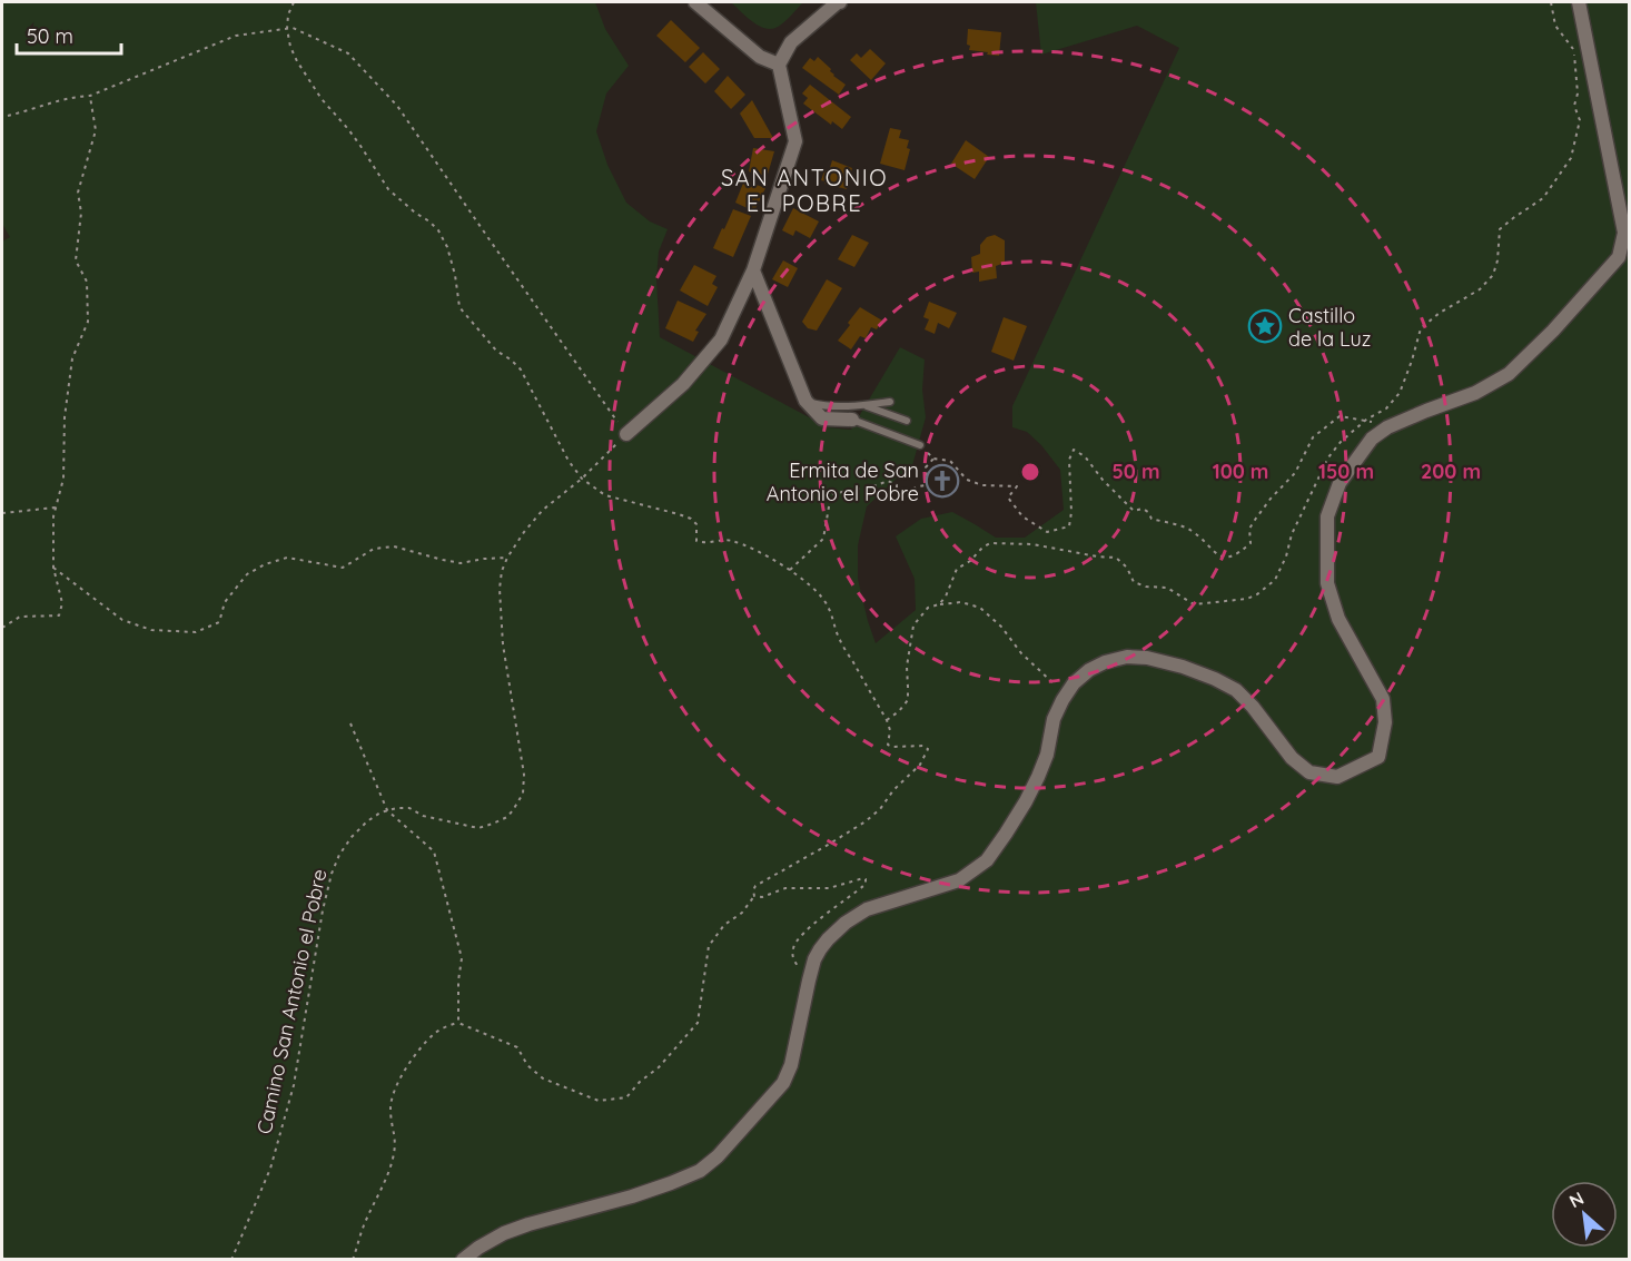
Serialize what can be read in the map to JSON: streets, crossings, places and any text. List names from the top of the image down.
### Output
{
  "streets": {
    "path": ["Camino San Antonio el Pobre"]
  },
  "districts": ["SAN ANTONIO EL POBRE"],
  "places": {
    "place": ["Castillo de la Luz"],
    "church": ["Ermita de San Antonio el Pobre"]
  },
  "scale_bar": "50 m",
  "north": "top left",
  "rings": [
    "50 m",
    "100 m",
    "150 m",
    "200 m"
  ]
}
